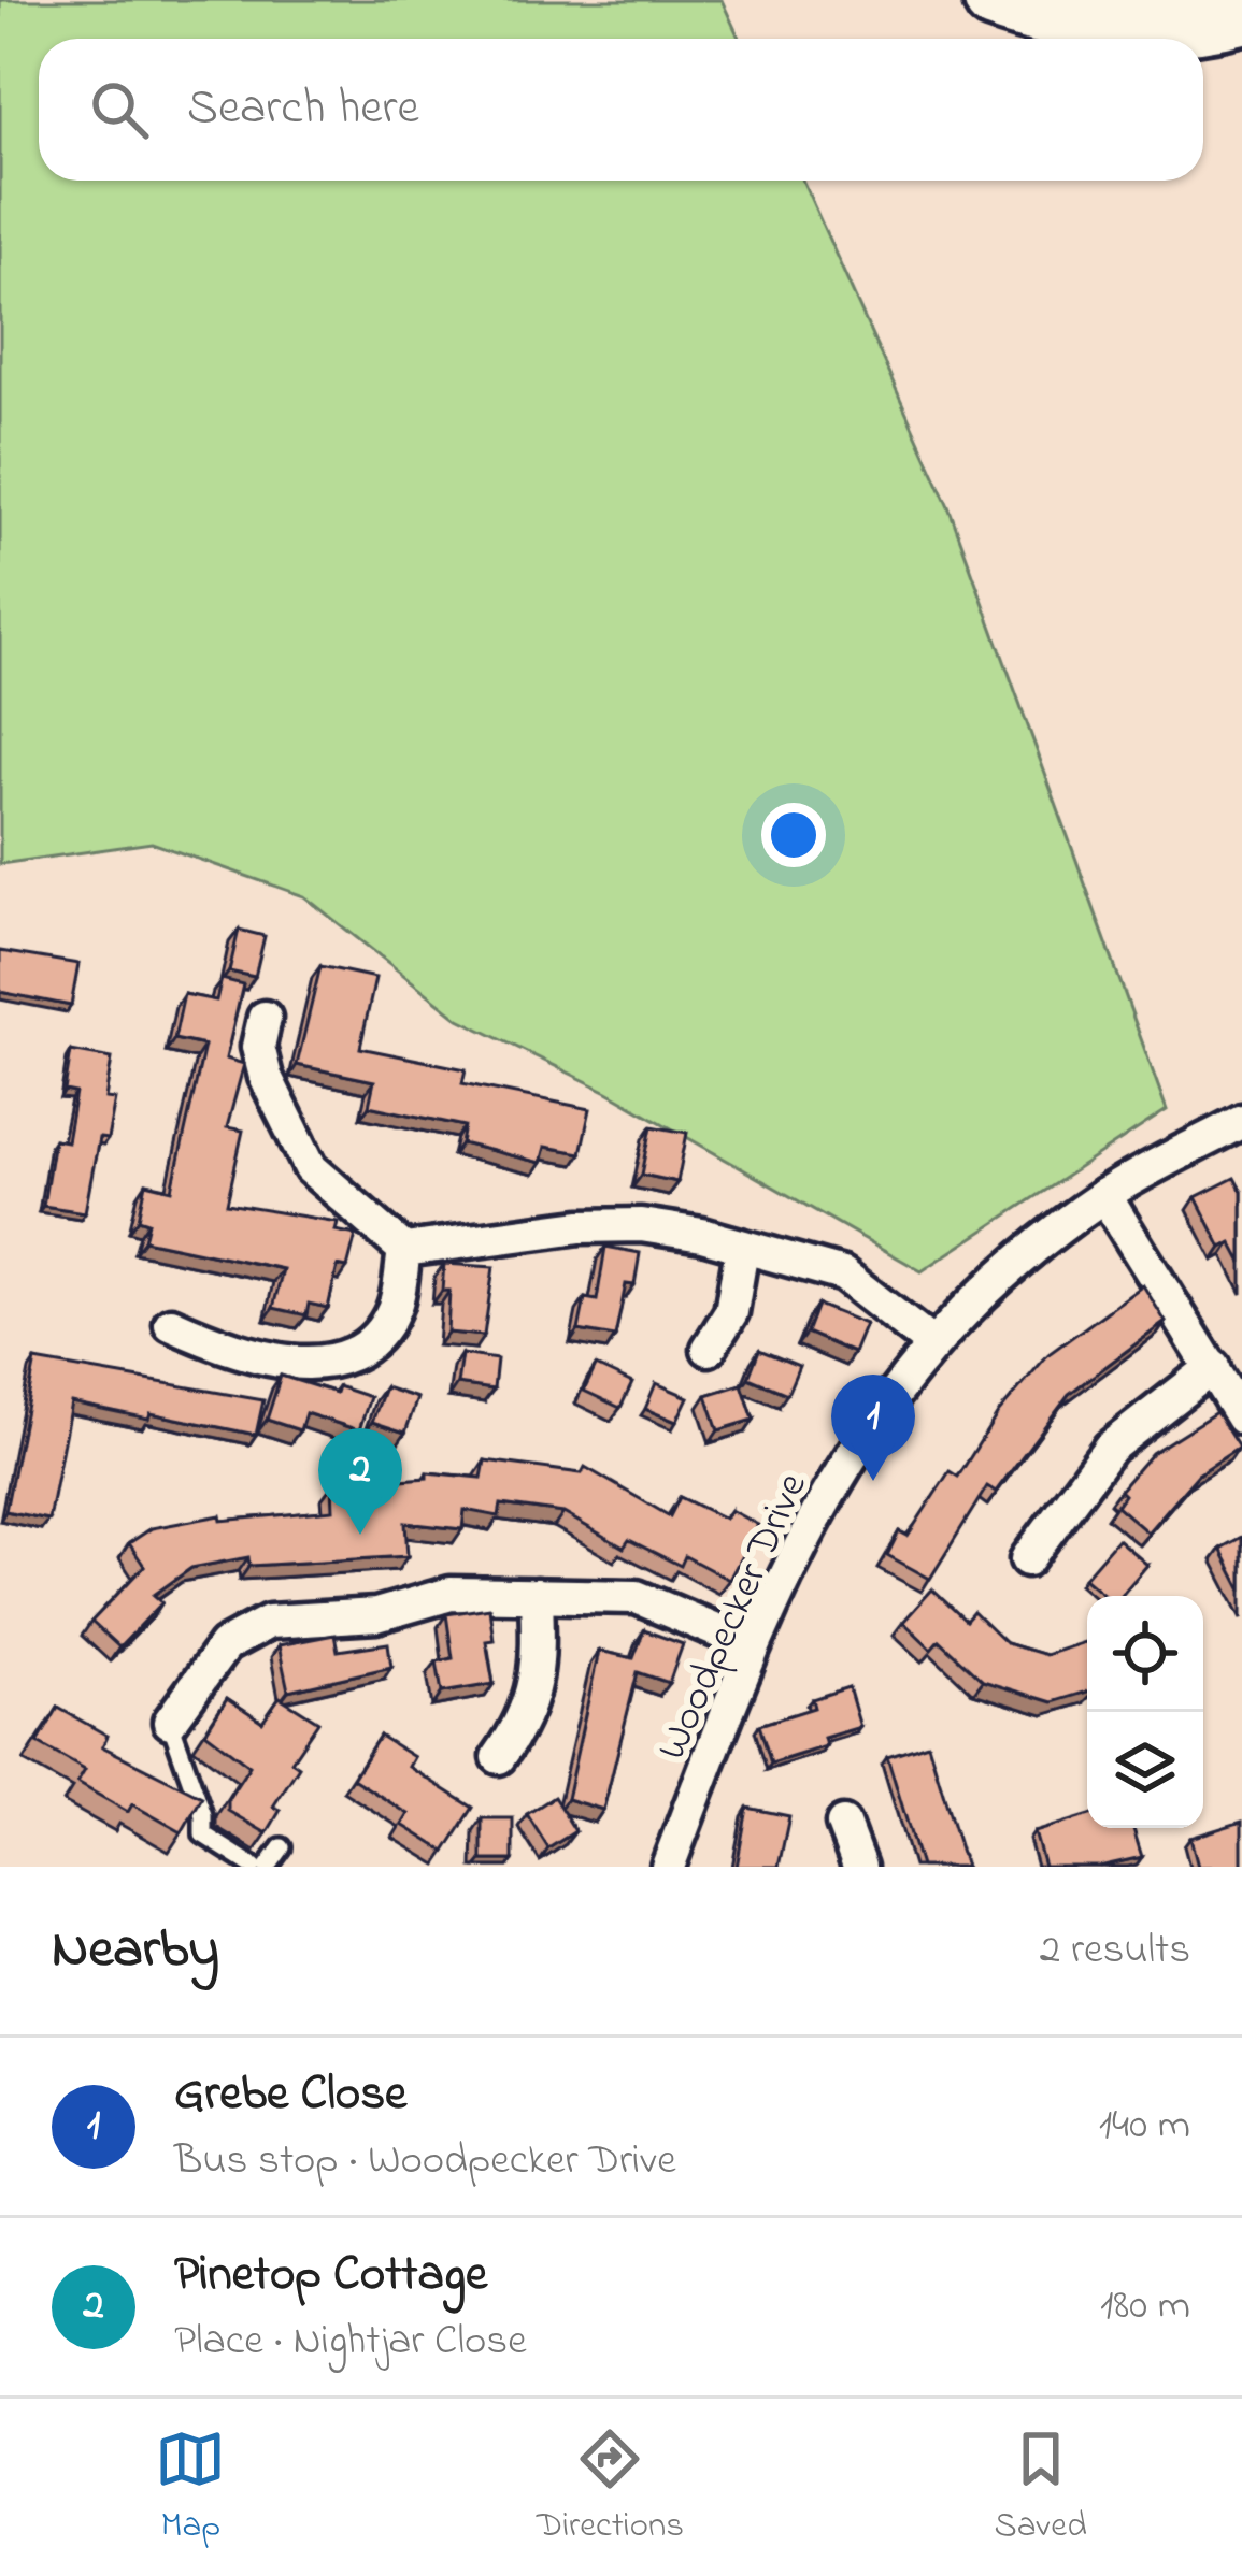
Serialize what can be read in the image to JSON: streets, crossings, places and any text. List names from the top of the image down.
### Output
{
  "streets": {
    "street": ["Woodpecker Drive"]
  },
  "page": {
    "search": "Search here",
    "pins": ["1", "2"],
    "heading": ["Nearby", "2 results"],
    "list": [
      {
        "mark": "1",
        "name": "Grebe Close",
        "note": "Bus stop · Woodpecker Drive",
        "value": "140 m"
      },
      {
        "mark": "2",
        "name": "Pinetop Cottage",
        "note": "Place · Nightjar Close",
        "value": "180 m"
      }
    ],
    "nav": ["Map", "Directions", "Saved"]
  }
}
